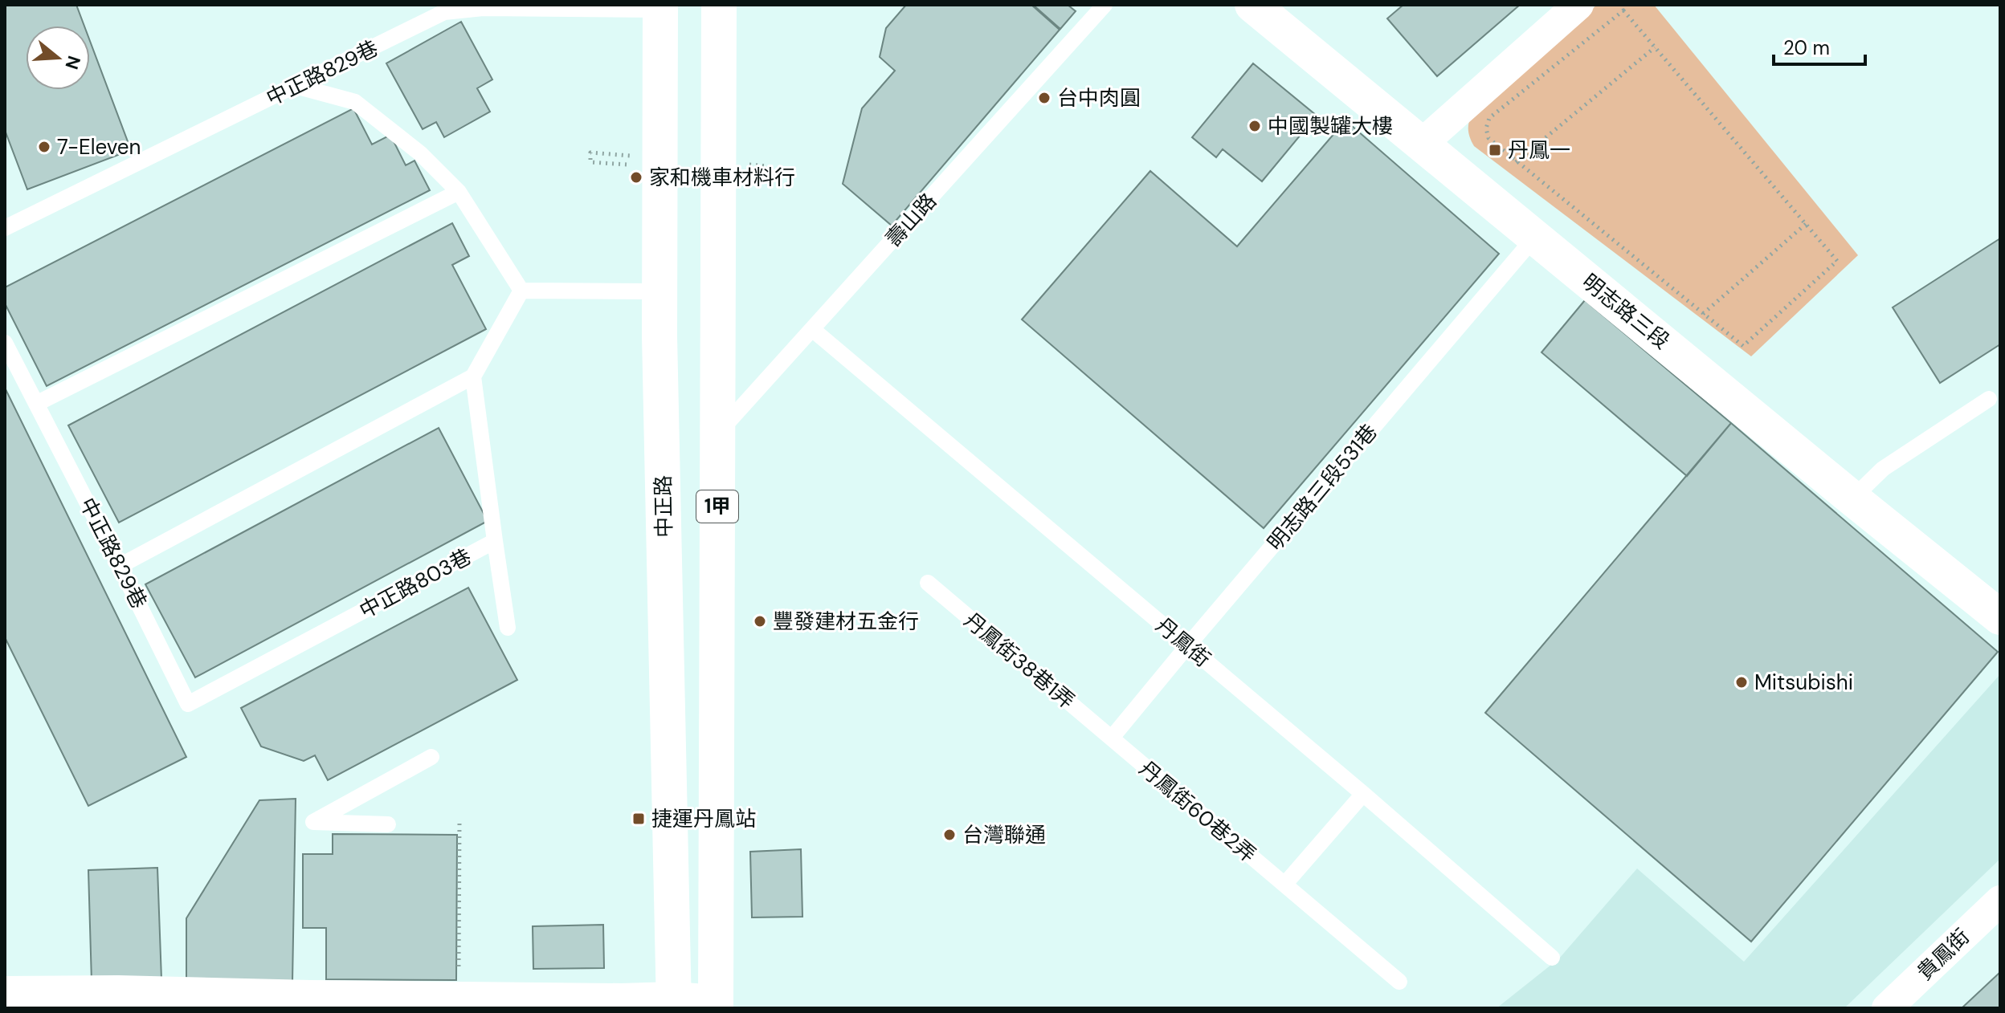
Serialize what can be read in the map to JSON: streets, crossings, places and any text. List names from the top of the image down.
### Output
{
  "streets": {
    "main road": ["明志路三段", "中正路", "1甲"],
    "street": ["貴鳳街"],
    "lane": [
      "中正路829巷",
      "壽山路",
      "明志路三段531巷",
      "中正路803巷",
      "丹鳳街",
      "丹鳳街38巷1弄",
      "丹鳳街60巷2弄"
    ]
  },
  "crossings": [
    ["中正路829巷", "中正路"],
    ["中正路829巷", "中正路803巷"],
    ["壽山路", "1甲"],
    ["壽山路", "丹鳳街"],
    ["明志路三段", "明志路三段531巷"],
    ["明志路三段531巷", "丹鳳街"],
    ["明志路三段531巷", "丹鳳街38巷1弄"],
    ["明志路三段531巷", "丹鳳街60巷2弄"],
    ["丹鳳街38巷1弄", "丹鳳街60巷2弄"]
  ],
  "places": {
    "other": [
      "台中肉圓",
      "中國製罐大樓",
      "7-Eleven",
      "家和機車材料行",
      "豐發建材五金行",
      "Mitsubishi",
      "台灣聯通"
    ],
    "transit": ["丹鳳一", "捷運丹鳳站"]
  },
  "scale_bar": "20 m",
  "north": "right"
}
